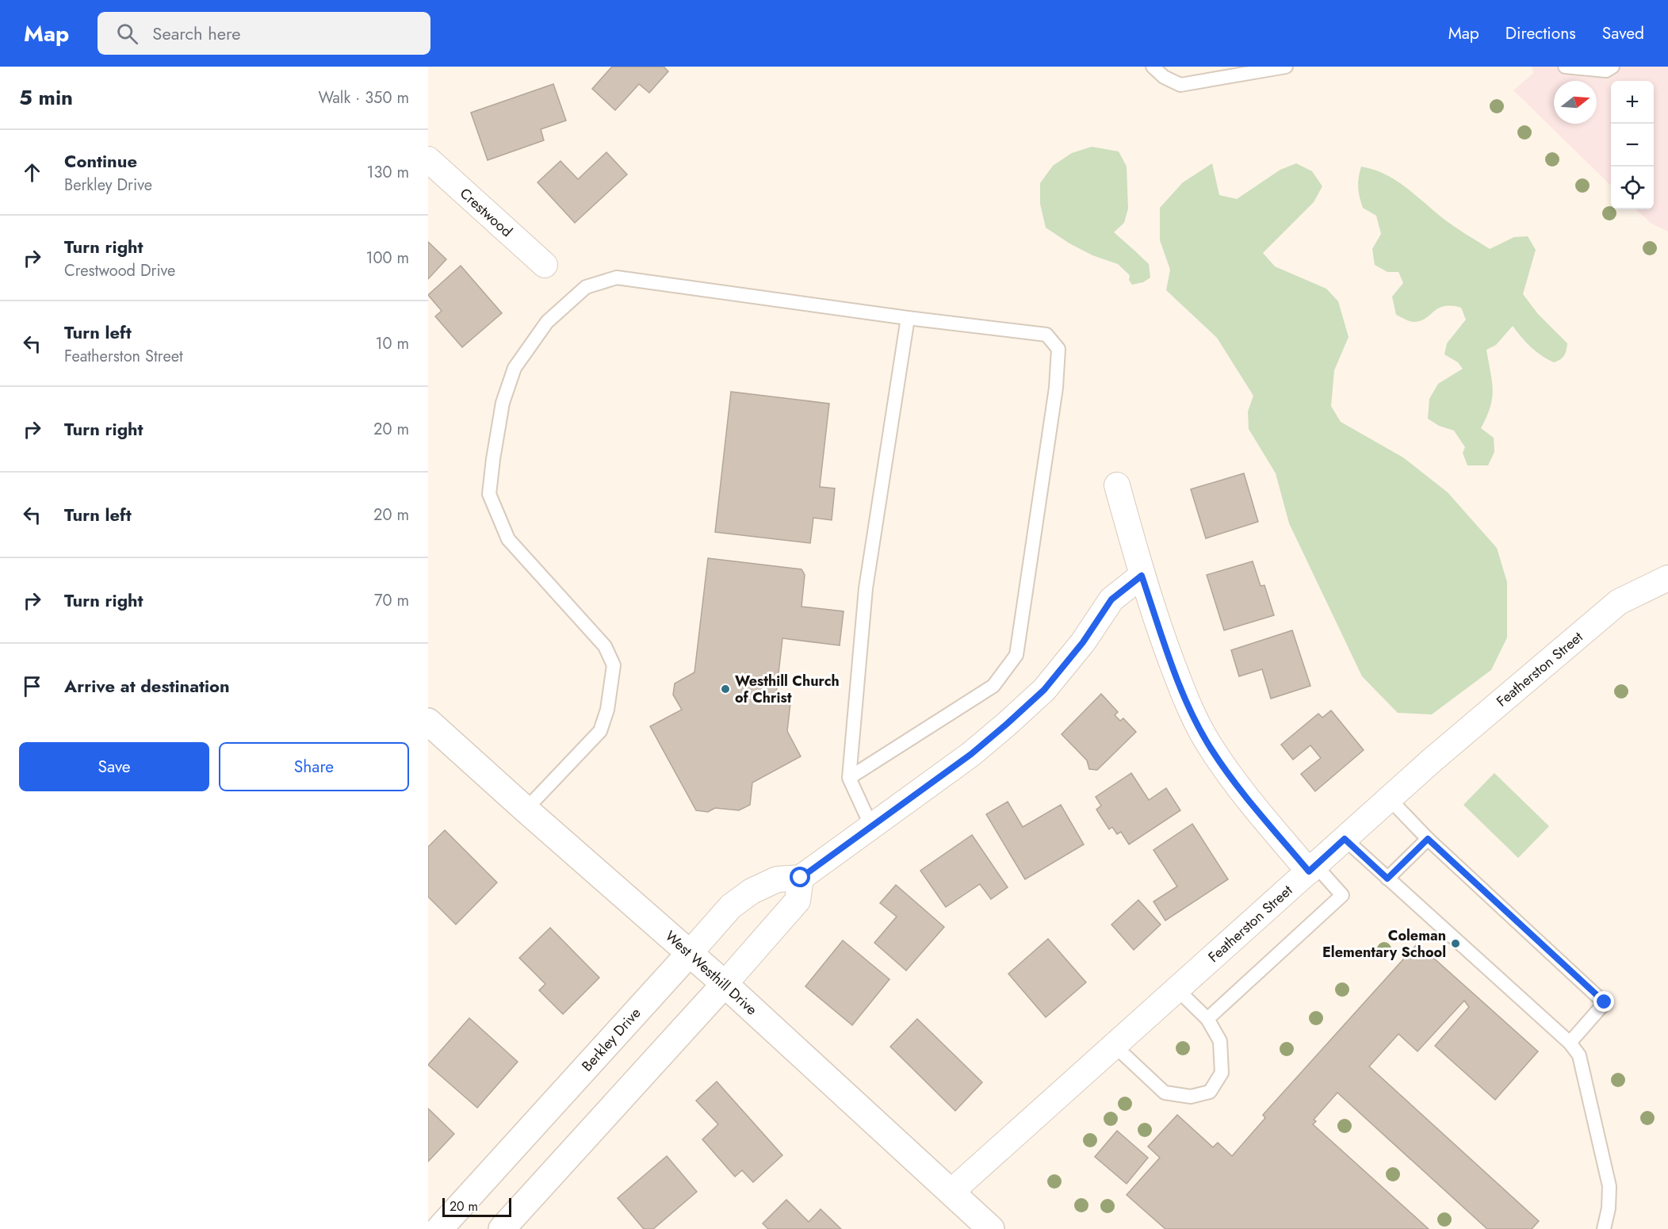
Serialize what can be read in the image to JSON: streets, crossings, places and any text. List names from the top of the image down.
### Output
{
  "streets": {
    "street": [
      "Crestwood",
      "Featherston Street",
      "West Westhill Drive",
      "Berkley Drive"
    ]
  },
  "crossings": [
    ["Featherston Street", "West Westhill Drive"],
    ["West Westhill Drive", "Berkley Drive"]
  ],
  "places": ["Westhill Church of Christ", "Coleman Elementary School"],
  "scale_bar": "20 m",
  "north": "right",
  "page": {
    "header": "Map",
    "search": "Search here",
    "nav": ["Map", "Directions", "Saved"],
    "heading": ["5 min", "Walk · 350 m"],
    "map_buttons": ["+", "−"],
    "list": [
      ["Continue", "Berkley Drive", "130 m"],
      ["Turn right", "Crestwood Drive", "100 m"],
      ["Turn left", "Featherston Street", "10 m"],
      ["Turn right", "20 m"],
      ["Turn left", "20 m"],
      ["Turn right", "70 m"],
      "Arrive at destination"
    ],
    "buttons": ["Save", "Share"],
    "scale": "20 m"
  }
}
